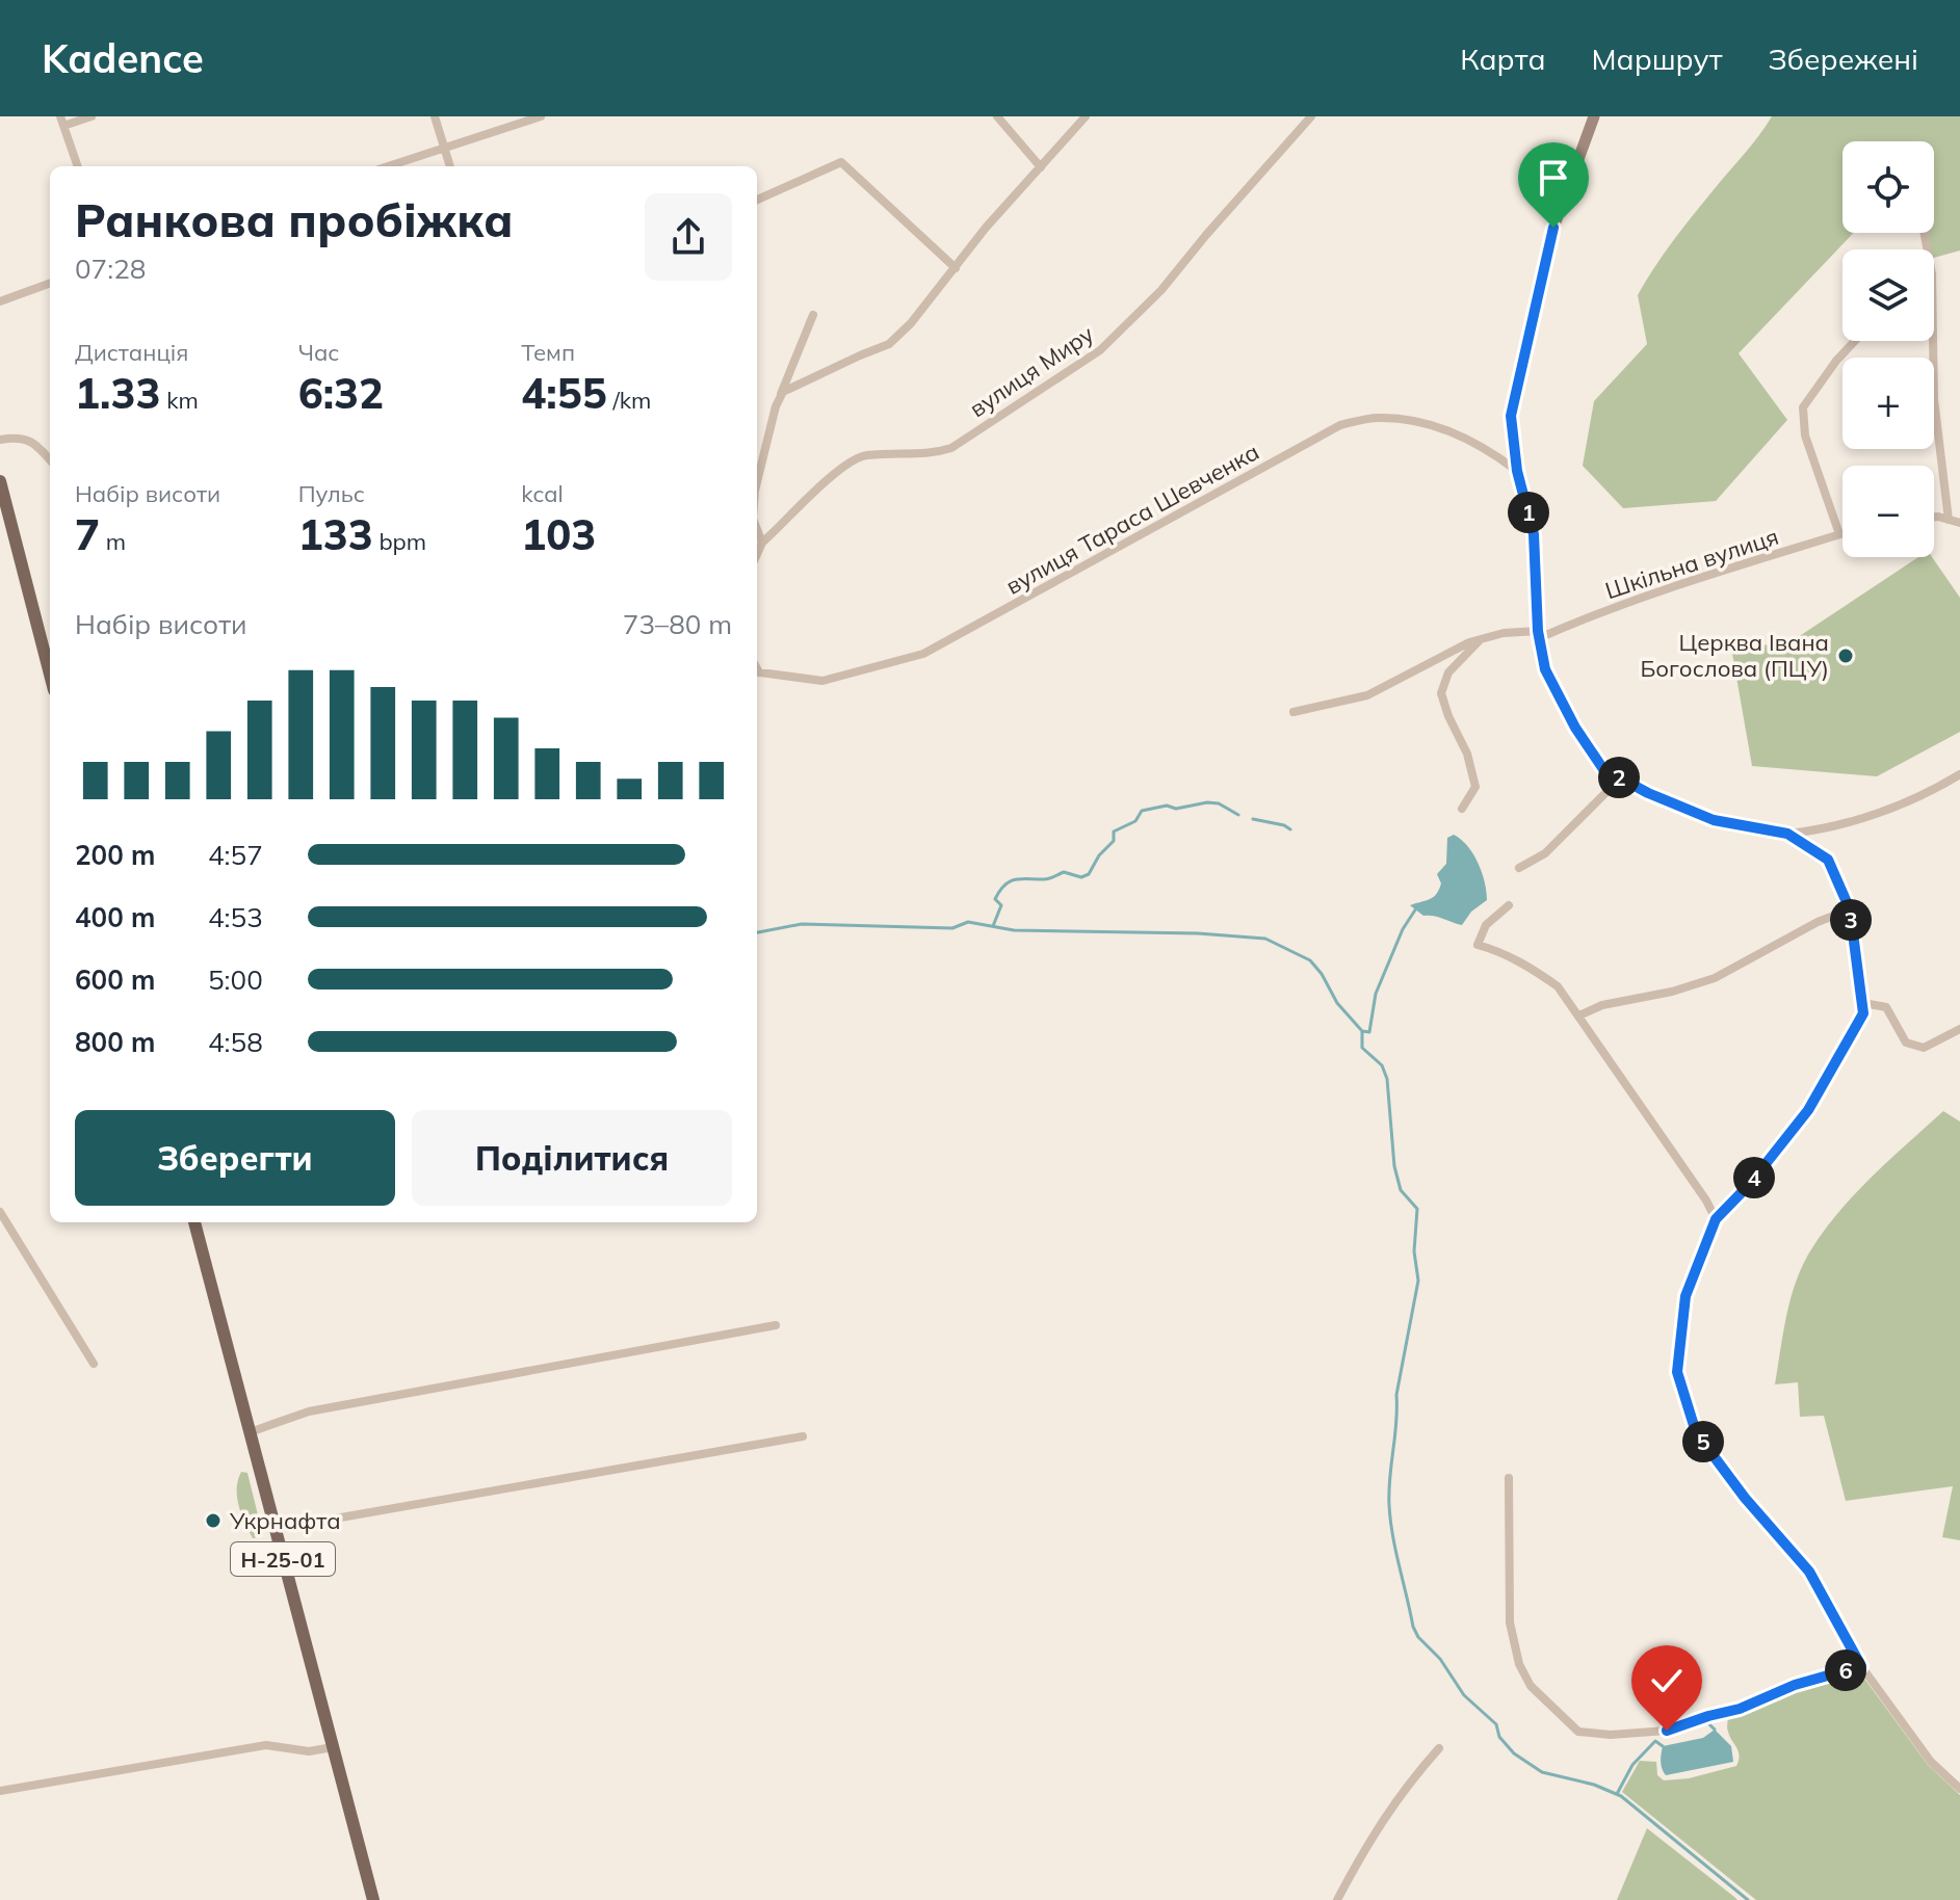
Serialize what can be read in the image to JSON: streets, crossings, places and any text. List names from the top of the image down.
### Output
{
  "streets": {
    "main road": ["Н-25-01"],
    "street": ["вулиця Миру", "вулиця Тараса Шевченка", "Шкільна вулиця"]
  },
  "places": ["Церква Івана Богослова (ПЦУ)", "Укрнафта"],
  "page": {
    "header": "Kadence",
    "nav": ["Карта", "Маршрут", "Збережені"],
    "map_buttons": ["+", "−"],
    "heading": ["Ранкова пробіжка", "07:28"],
    "stats": [
      ["Дистанція", "1.33 km"],
      ["Час", "6:32"],
      ["Темп", "4:55 /km"],
      ["Набір висоти", "7 m"],
      ["Пульс", "133 bpm"],
      ["kcal", "103"]
    ],
    "pins": [
      "1",
      "2",
      "3",
      "4",
      "5",
      "6"
    ],
    "chart": ["Набір висоти", "73–80 m"],
    "list": [
      {
        "name": "200 m",
        "note": "4:57"
      },
      {
        "name": "400 m",
        "note": "4:53"
      },
      {
        "name": "600 m",
        "note": "5:00"
      },
      {
        "name": "800 m",
        "note": "4:58"
      }
    ],
    "buttons": ["Зберегти", "Поділитися"]
  }
}
